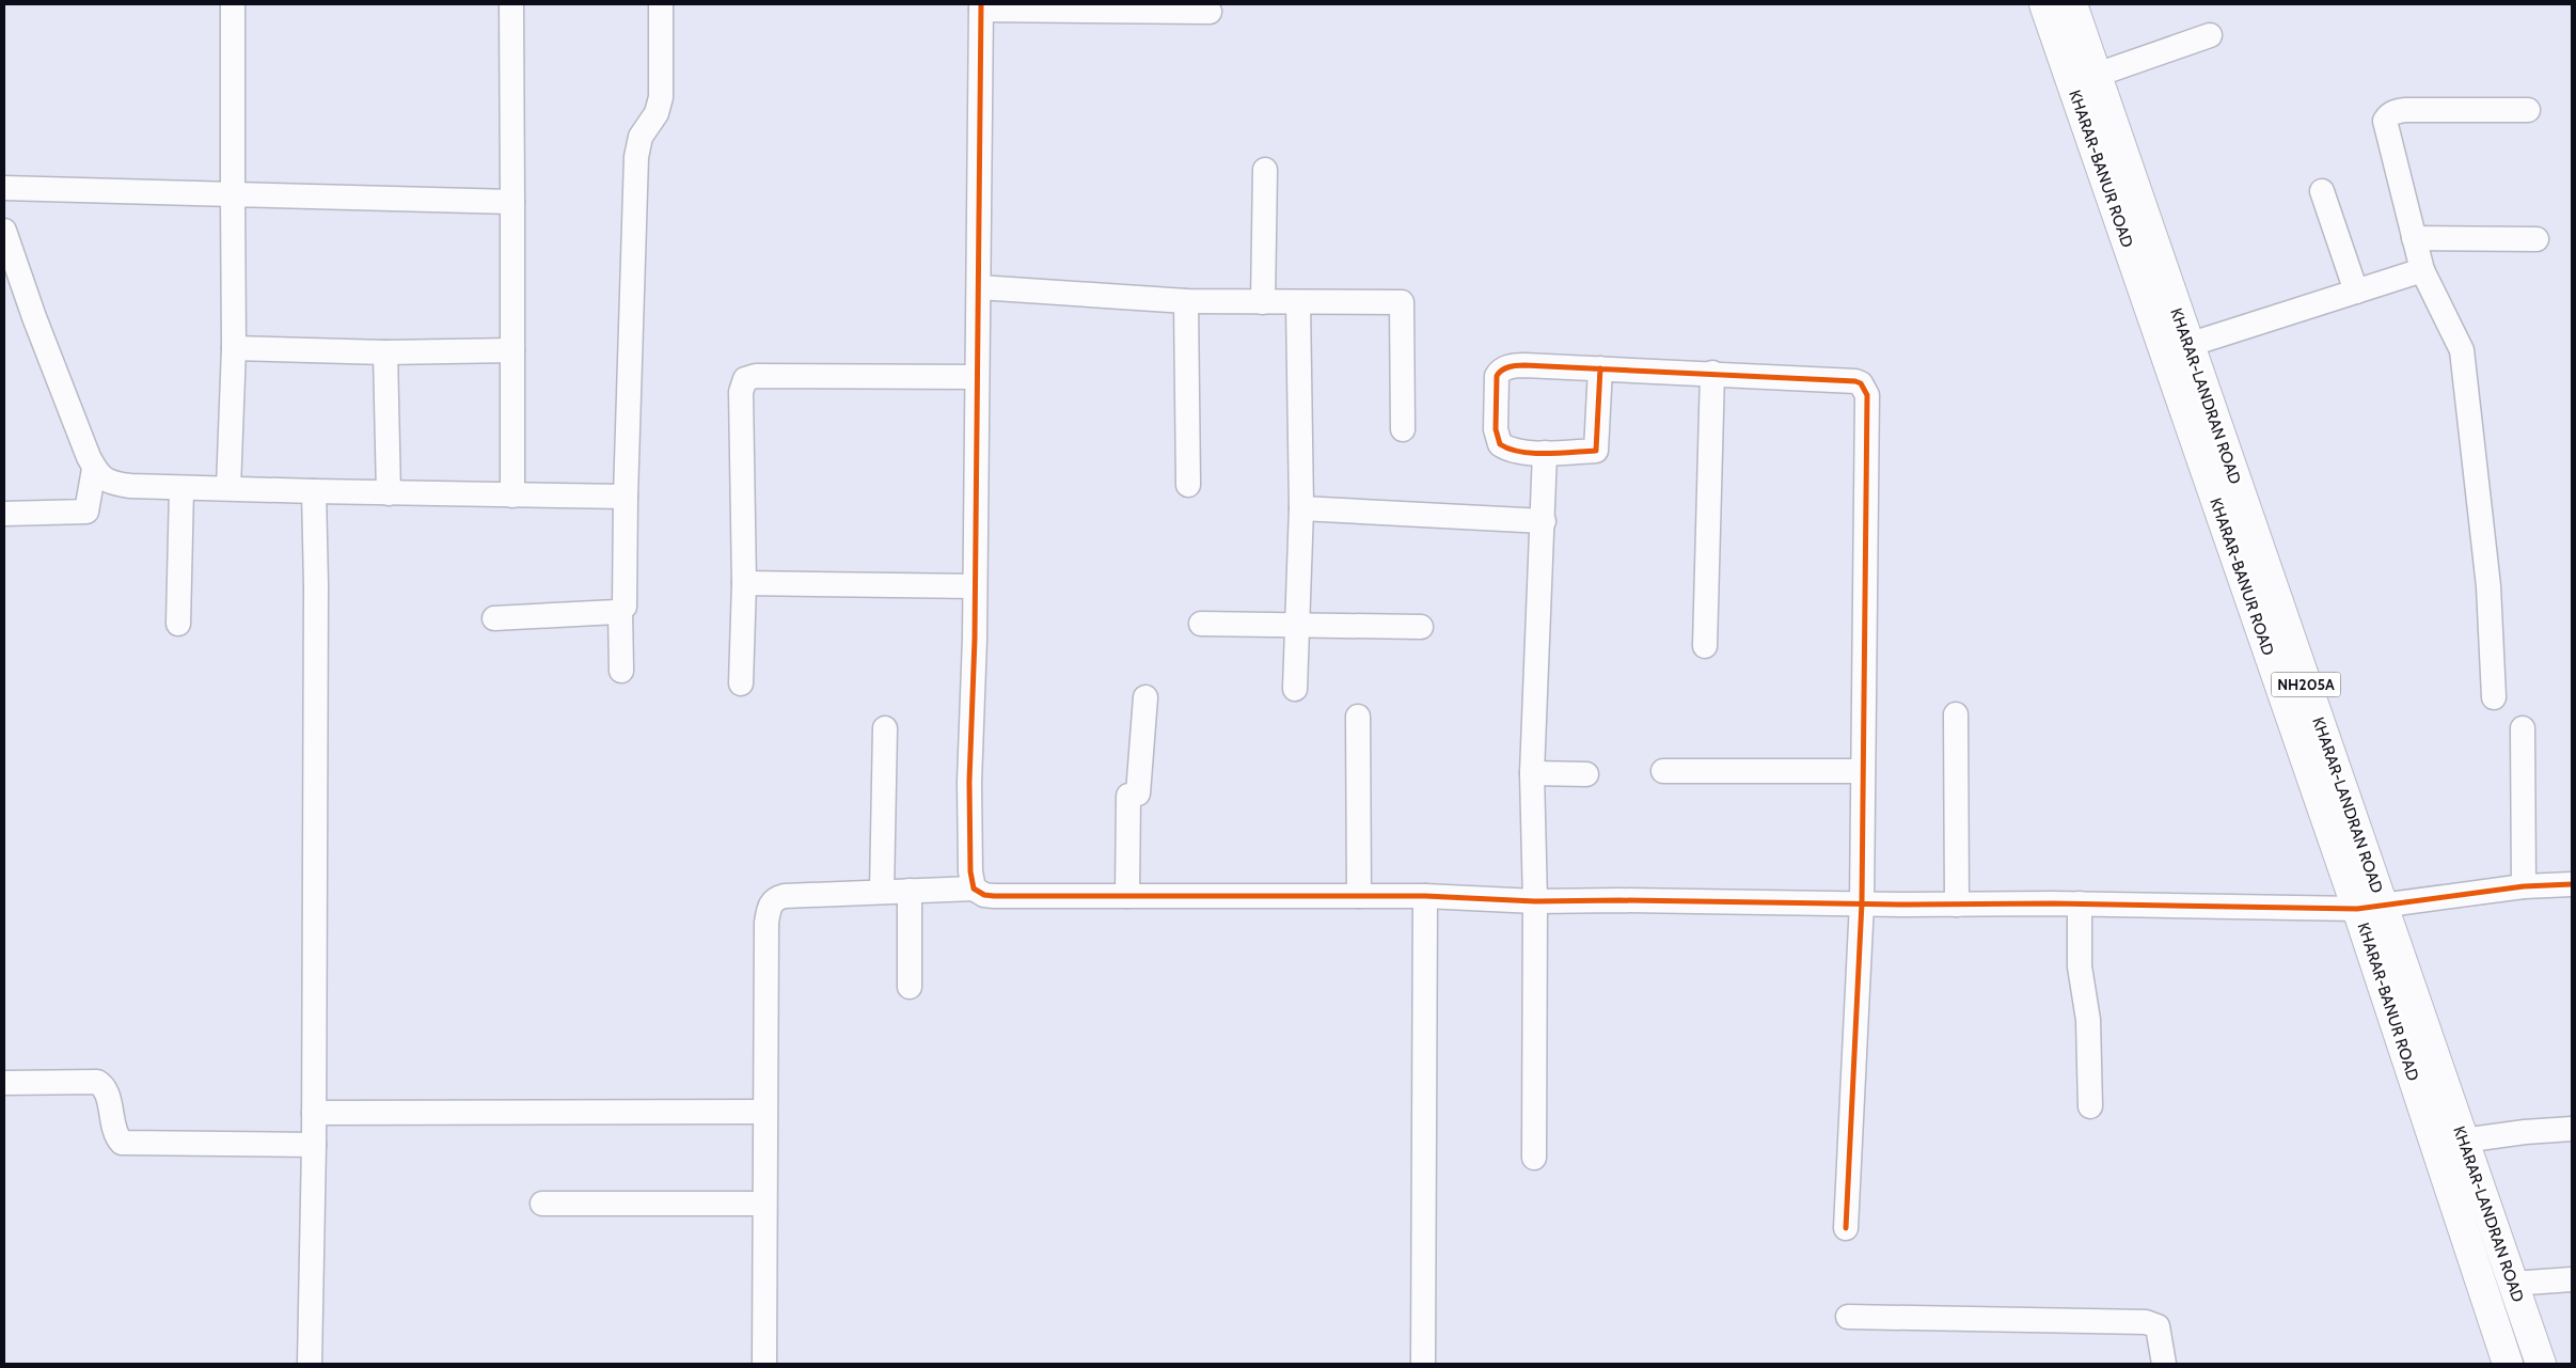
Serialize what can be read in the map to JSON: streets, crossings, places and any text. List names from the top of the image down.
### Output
{
  "streets": {
    "highway": ["KHARAR-BANUR ROAD", "KHARAR-LANDRAN ROAD", "NH205A"]
  },
  "crossings": [
    ["KHARAR-BANUR ROAD", "KHARAR-LANDRAN ROAD"]
  ]
}
